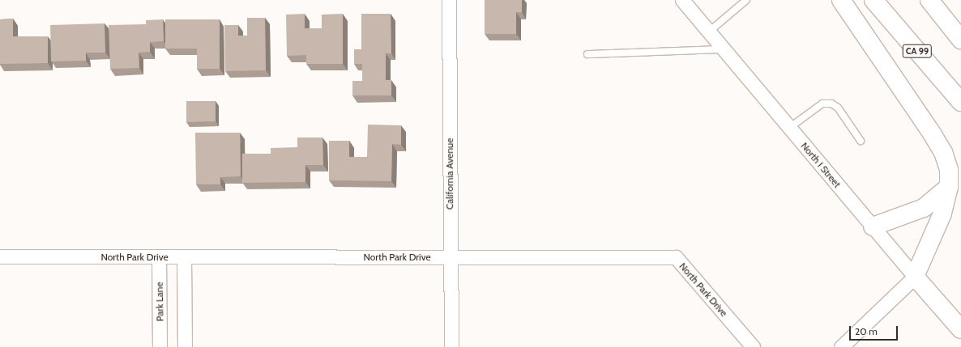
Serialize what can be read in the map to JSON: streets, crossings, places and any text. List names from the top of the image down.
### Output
{
  "streets": {
    "main road": ["CA 99", "North I Street"],
    "street": ["California Avenue", "North Park Drive", "Park Lane"]
  },
  "crossings": [
    ["California Avenue", "North Park Drive"],
    ["North Park Drive", "Park Lane"]
  ],
  "scale_bar": "20 m"
}
